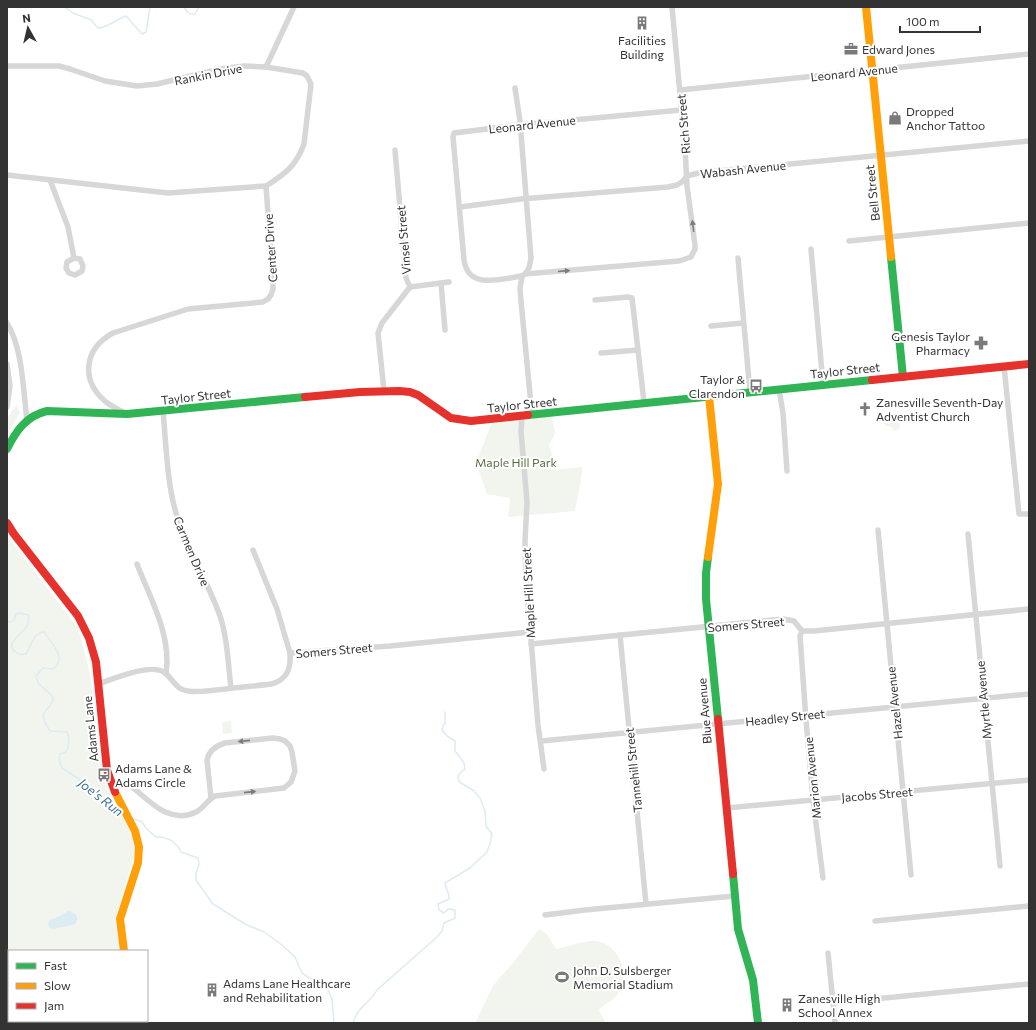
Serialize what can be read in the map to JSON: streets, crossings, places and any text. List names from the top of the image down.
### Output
{
  "streets": {
    "street": [
      "Leonard Avenue",
      "Rankin Drive",
      "Rich Street",
      "Wabash Avenue",
      "Bell Street",
      "Vinsel Street",
      "Center Drive",
      "Taylor Street",
      "Carmen Drive",
      "Maple Hill Street",
      "Somers Street",
      "Myrtle Avenue",
      "Hazel Avenue",
      "Blue Avenue",
      "Headley Street",
      "Adams Lane",
      "Tannehill Street",
      "Marion Avenue",
      "Jacobs Street"
    ]
  },
  "crossings": [
    ["Leonard Avenue", "Rich Street"],
    ["Leonard Avenue", "Wabash Avenue"],
    ["Leonard Avenue", "Bell Street"],
    ["Rankin Drive", "Center Drive"],
    ["Rich Street", "Wabash Avenue"],
    ["Wabash Avenue", "Bell Street"],
    ["Bell Street", "Taylor Street"],
    ["Vinsel Street", "Taylor Street"],
    ["Center Drive", "Taylor Street"],
    ["Taylor Street", "Carmen Drive"],
    ["Taylor Street", "Maple Hill Street"],
    ["Taylor Street", "Blue Avenue"],
    ["Carmen Drive", "Somers Street"],
    ["Maple Hill Street", "Somers Street"],
    ["Maple Hill Street", "Headley Street"],
    ["Somers Street", "Myrtle Avenue"],
    ["Somers Street", "Hazel Avenue"],
    ["Somers Street", "Blue Avenue"],
    ["Somers Street", "Tannehill Street"],
    ["Somers Street", "Marion Avenue"],
    ["Myrtle Avenue", "Headley Street"],
    ["Myrtle Avenue", "Jacobs Street"],
    ["Hazel Avenue", "Headley Street"],
    ["Hazel Avenue", "Jacobs Street"],
    ["Blue Avenue", "Headley Street"],
    ["Blue Avenue", "Jacobs Street"],
    ["Headley Street", "Tannehill Street"],
    ["Headley Street", "Marion Avenue"],
    ["Marion Avenue", "Jacobs Street"]
  ],
  "water": ["Joe's Run"],
  "parks": ["Maple Hill Park"],
  "places": {
    "building": ["Facilities Building", "Adams Lane Healthcare and Rehabilitation", "Zanesville High School Annex"],
    "office": ["Edward Jones"],
    "shop": ["Dropped Anchor Tattoo"],
    "pharmacy": ["Genesis Taylor Pharmacy"],
    "bus stop": ["Taylor & Clarendon", "Adams Lane & Adams Circle"],
    "church": ["Zanesville Seventh-Day Adventist Church"],
    "sports": ["John D. Sulsberger Memorial Stadium"]
  },
  "legend": ["Fast", "Slow", "Jam"],
  "scale_bar": "100 m",
  "north": "top"
}
